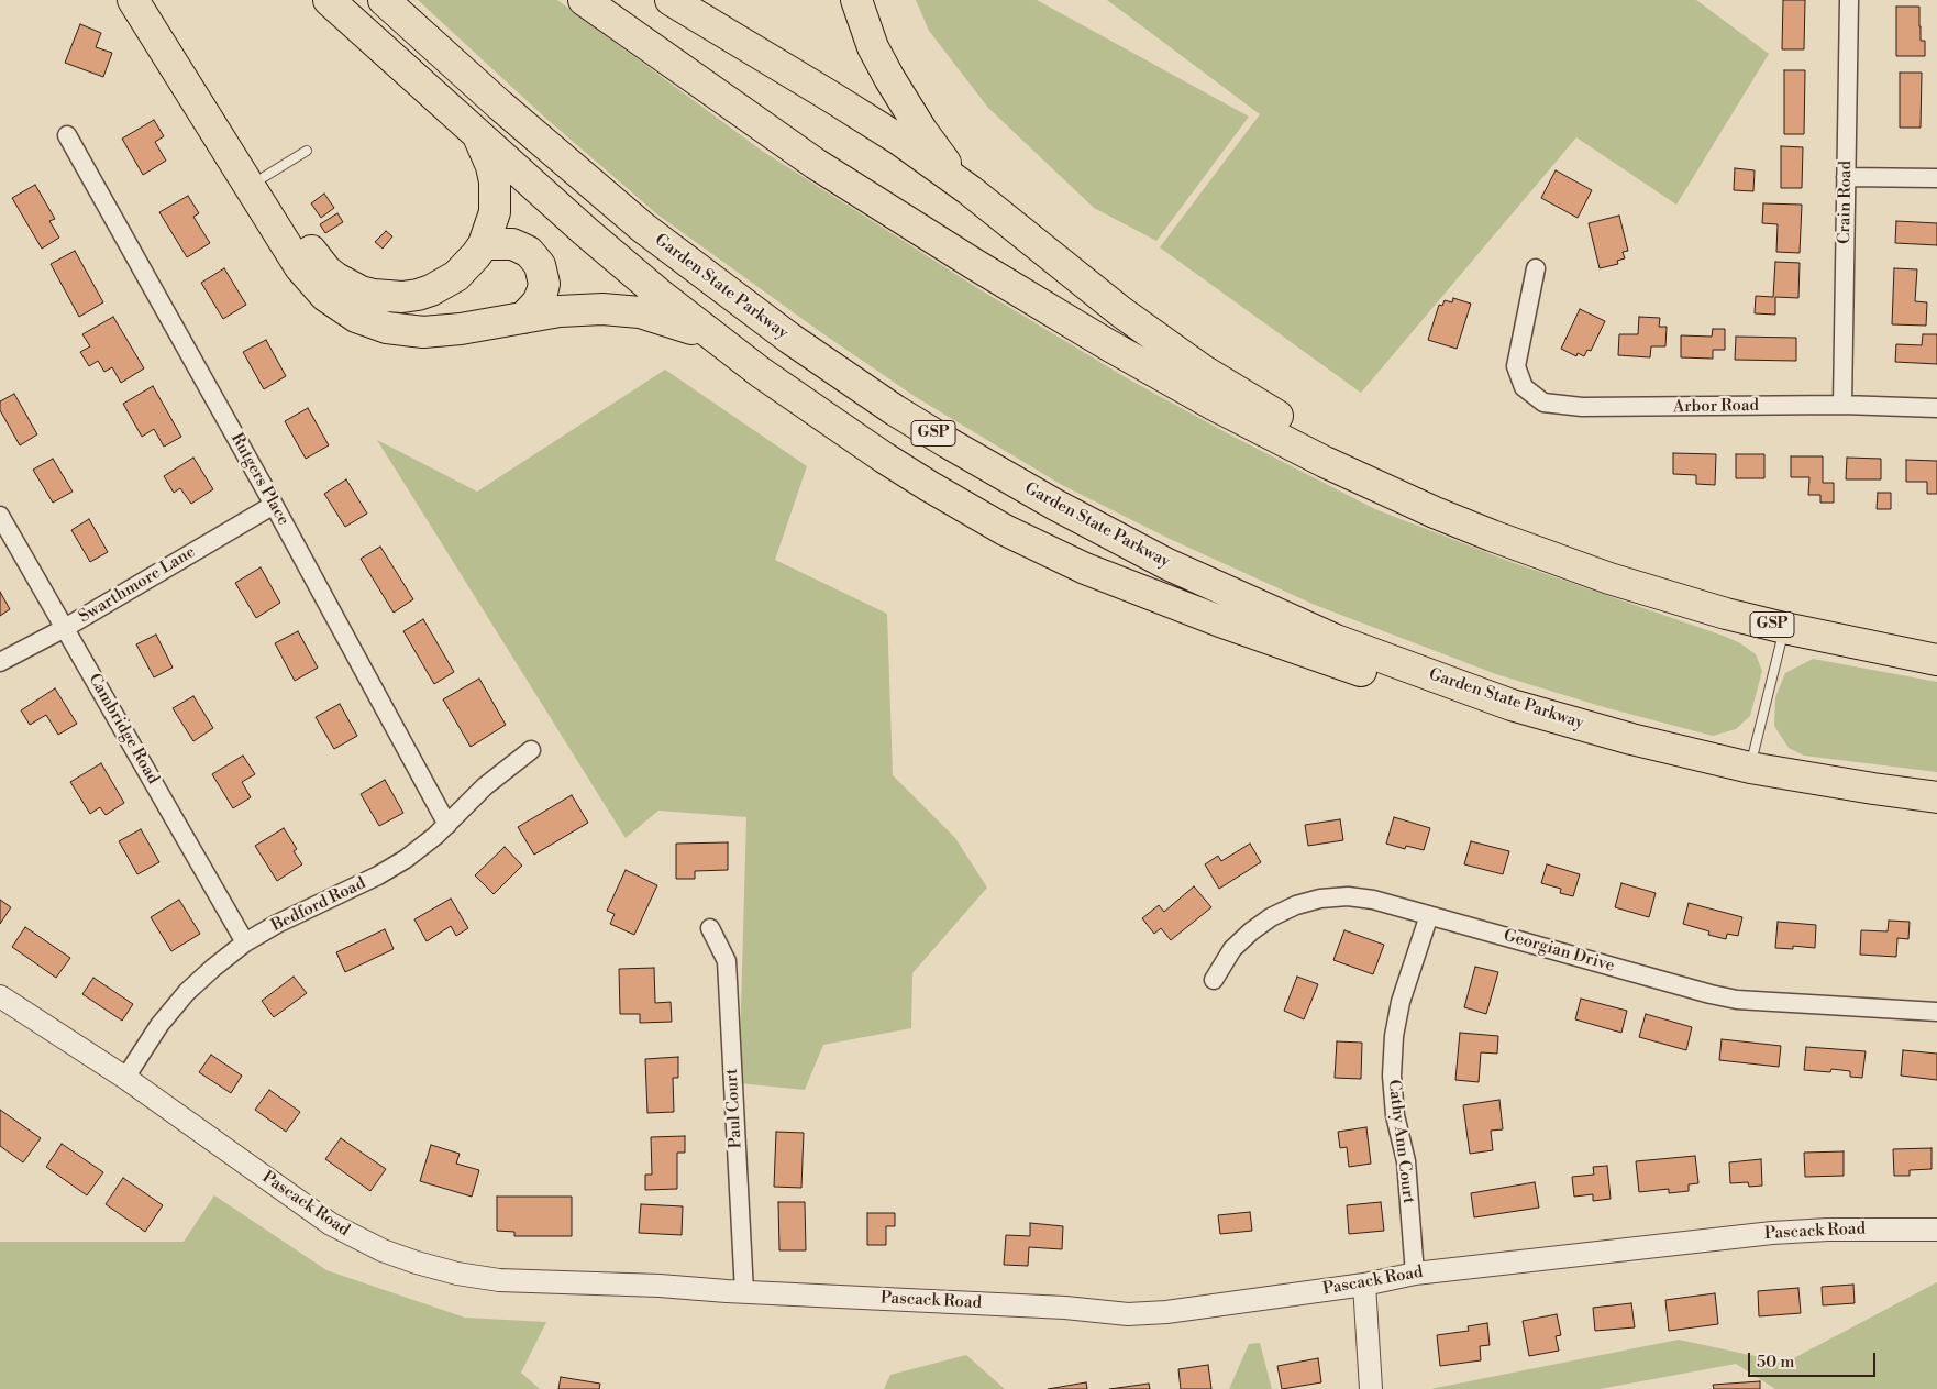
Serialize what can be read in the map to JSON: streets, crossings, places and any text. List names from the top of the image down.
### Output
{
  "streets": {
    "highway": ["Garden State Parkway", "GSP"],
    "street": [
      "Crain Road",
      "Arbor Road",
      "Rutgers Place",
      "Swarthmore Lane",
      "Cambridge Road",
      "Bedford Road",
      "Georgian Drive",
      "Paul Court",
      "Cathy Ann Court",
      "Pascack Road"
    ]
  },
  "crossings": [
    ["Crain Road", "Arbor Road"],
    ["Rutgers Place", "Swarthmore Lane"],
    ["Rutgers Place", "Bedford Road"],
    ["Swarthmore Lane", "Cambridge Road"],
    ["Cambridge Road", "Bedford Road"],
    ["Bedford Road", "Pascack Road"],
    ["Georgian Drive", "Cathy Ann Court"],
    ["Paul Court", "Pascack Road"],
    ["Cathy Ann Court", "Pascack Road"]
  ],
  "scale_bar": "50 m"
}
